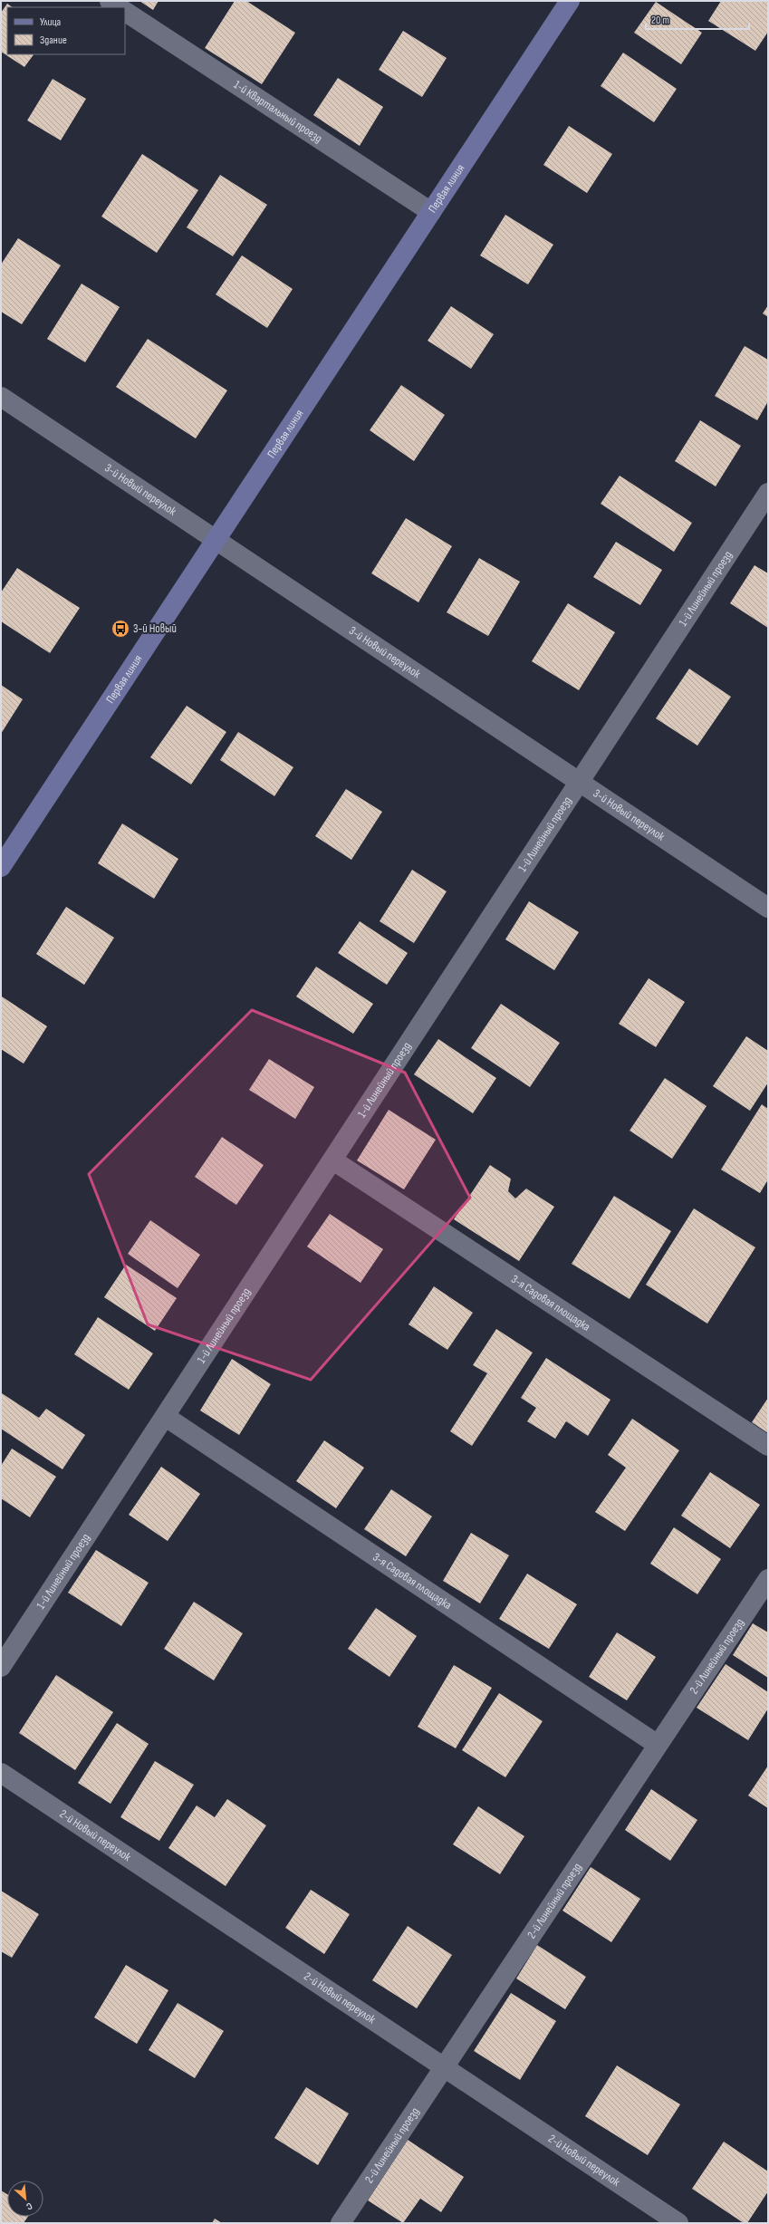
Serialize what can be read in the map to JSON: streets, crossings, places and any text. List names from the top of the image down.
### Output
{
  "streets": {
    "main road": ["Первая линия"],
    "street": [
      "1-й Квартальный проезд",
      "3-й Новый переулок",
      "1-й Линейный проезд",
      "3-я Садовая площадка",
      "2-й Линейный проезд",
      "2-й Новый переулок"
    ]
  },
  "crossings": [
    ["1-й Квартальный проезд", "Первая линия"],
    ["Первая линия", "3-й Новый переулок"],
    ["3-й Новый переулок", "1-й Линейный проезд"],
    ["1-й Линейный проезд", "3-я Садовая площадка"],
    ["3-я Садовая площадка", "2-й Линейный проезд"],
    ["2-й Линейный проезд", "2-й Новый переулок"]
  ],
  "places": {
    "bus stop": ["3-й Новый"]
  },
  "legend": ["Улица", "Здание"],
  "scale_bar": "20 m",
  "north": "bottom right"
}
